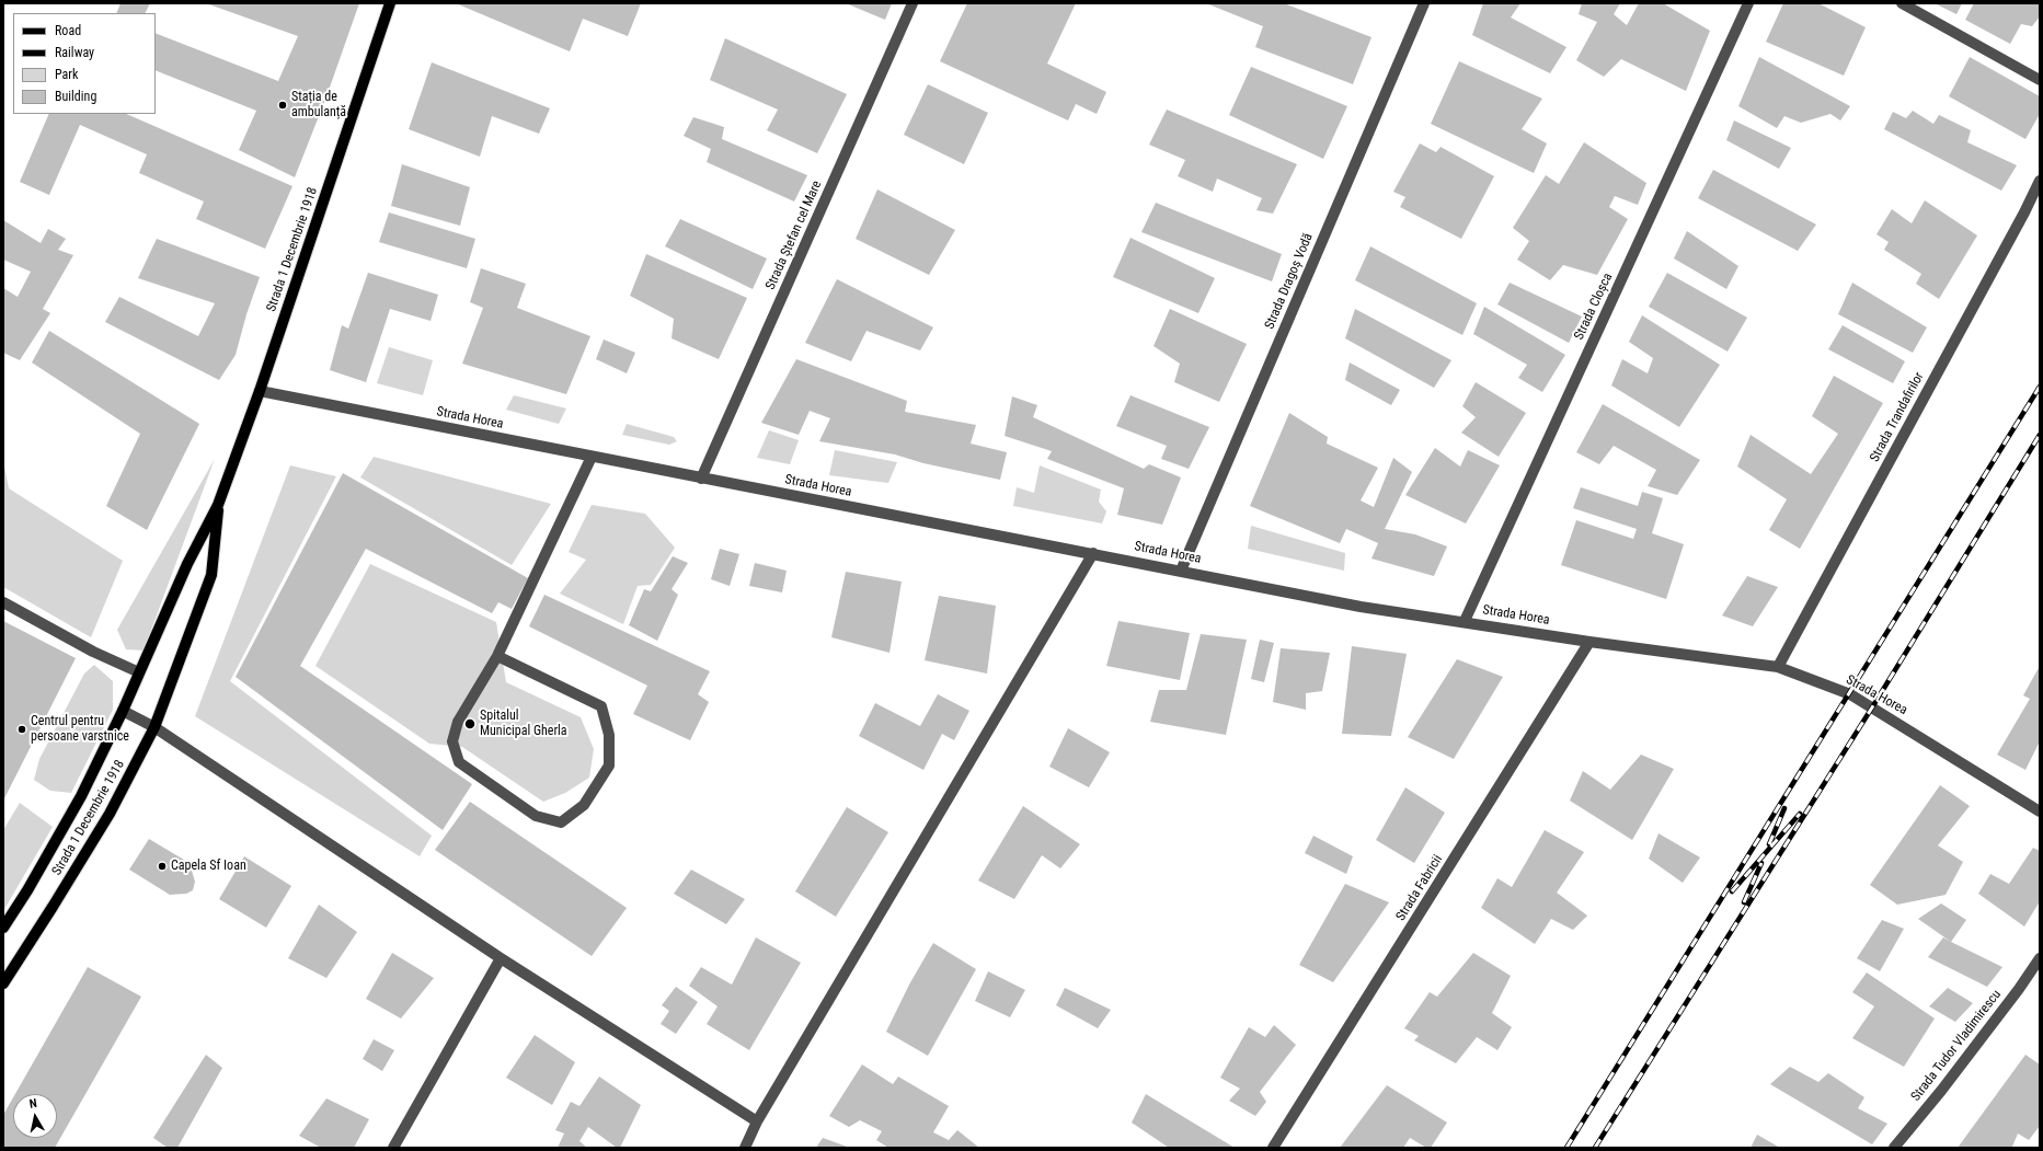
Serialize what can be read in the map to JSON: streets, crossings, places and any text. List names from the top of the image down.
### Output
{
  "streets": {
    "main road": ["Strada 1 Decembrie 1918"],
    "street": [
      "Strada Ștefan cel Mare",
      "Strada Dragoș Vodă",
      "Strada Cloșca",
      "Strada Trandafirilor",
      "Strada Horea",
      "Strada Fabricii",
      "Strada Tudor Vladimirescu"
    ]
  },
  "crossings": [
    ["Strada Ștefan cel Mare", "Strada Horea"],
    ["Strada 1 Decembrie 1918", "Strada Horea"],
    ["Strada Dragoș Vodă", "Strada Horea"],
    ["Strada Cloșca", "Strada Horea"],
    ["Strada Trandafirilor", "Strada Horea"],
    ["Strada Horea", "Strada Fabricii"]
  ],
  "places": [
    "Stația de ambulanță",
    "Spitalul Municipal Gherla",
    "Centrul pentru persoane varstnice",
    "Capela Sf Ioan"
  ],
  "legend": [
    "Road",
    "Railway",
    "Park",
    "Building"
  ],
  "north": "top"
}
